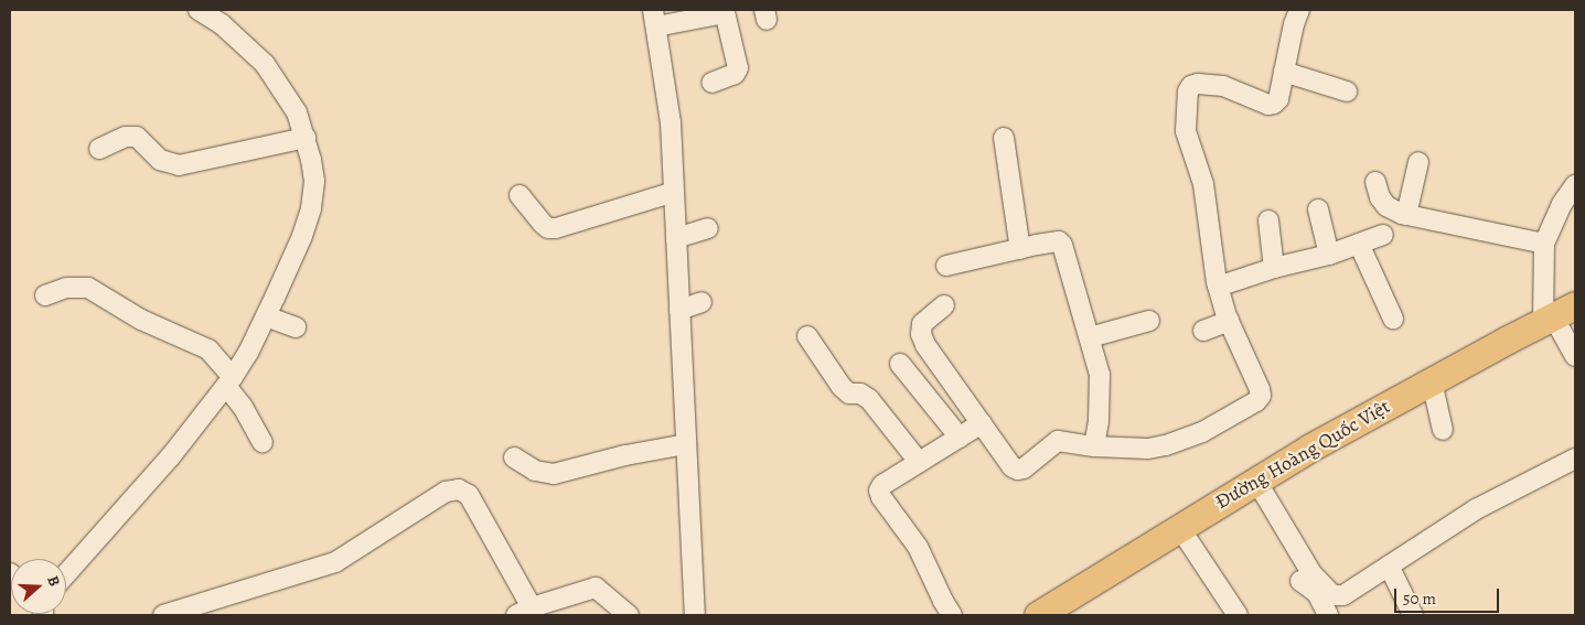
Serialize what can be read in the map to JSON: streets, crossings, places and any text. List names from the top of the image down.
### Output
{
  "streets": {
    "highway": ["Đường Hoàng Quốc Việt"]
  },
  "scale_bar": "50 m",
  "north": "right"
}
